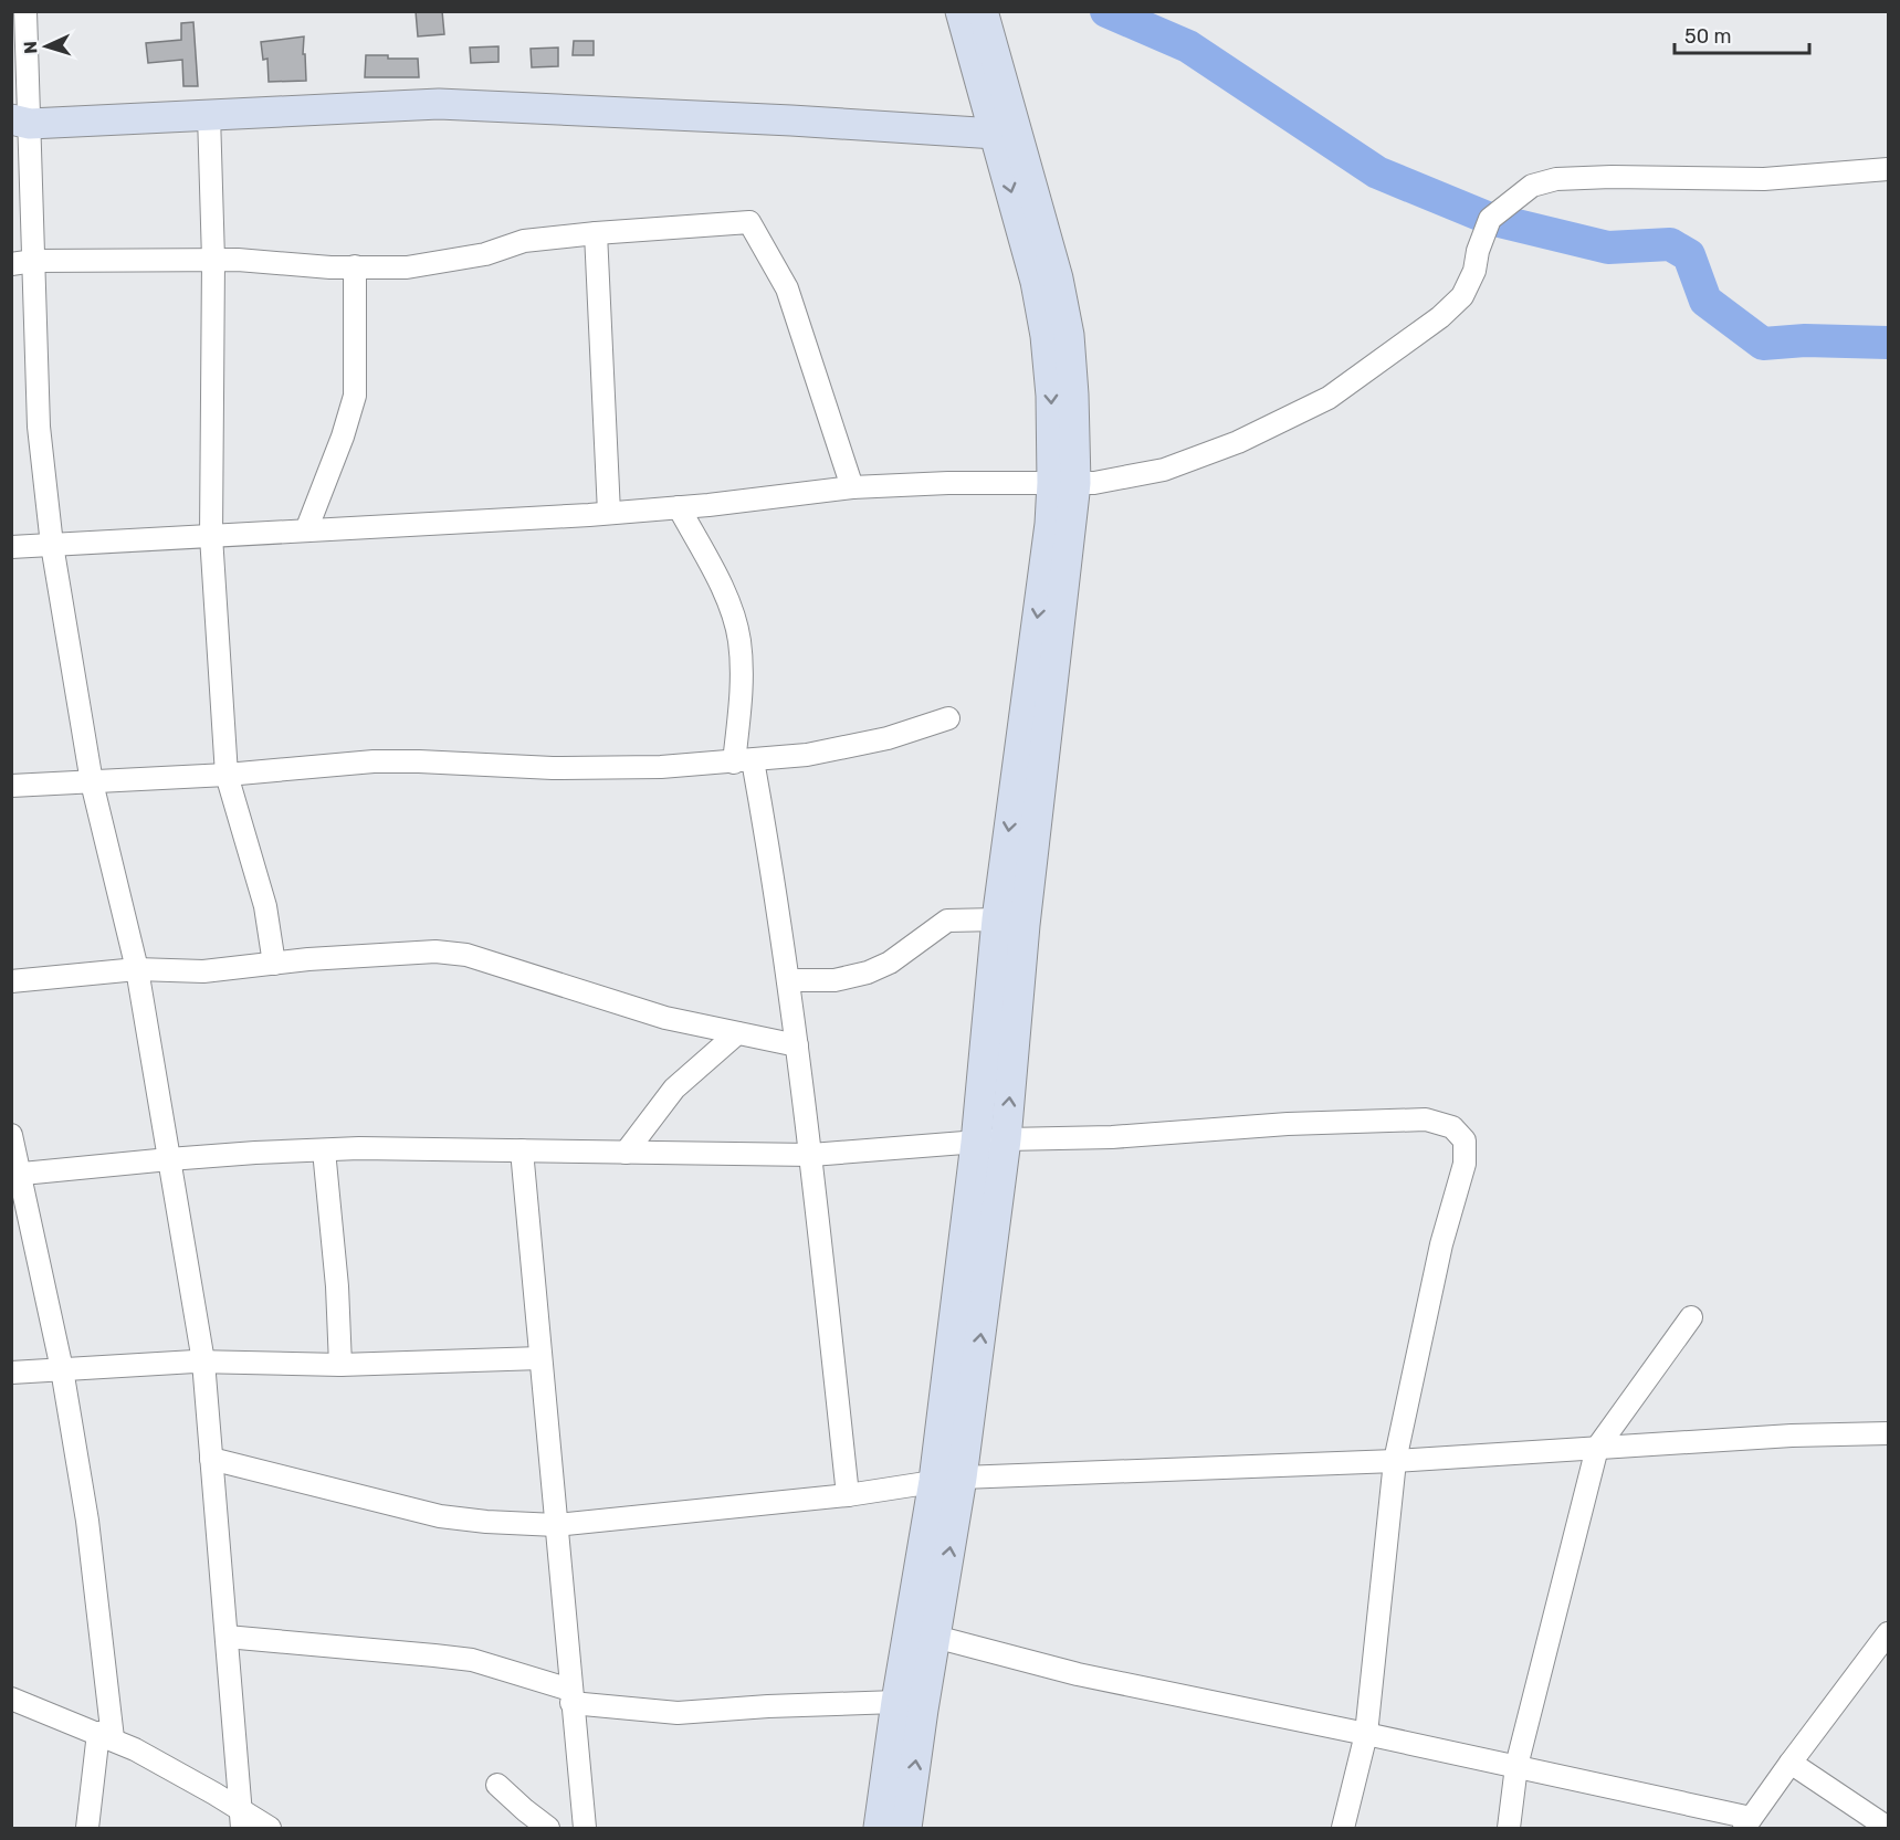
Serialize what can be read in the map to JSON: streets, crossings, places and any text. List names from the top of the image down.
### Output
{
  "scale_bar": "50 m",
  "north": "left"
}
